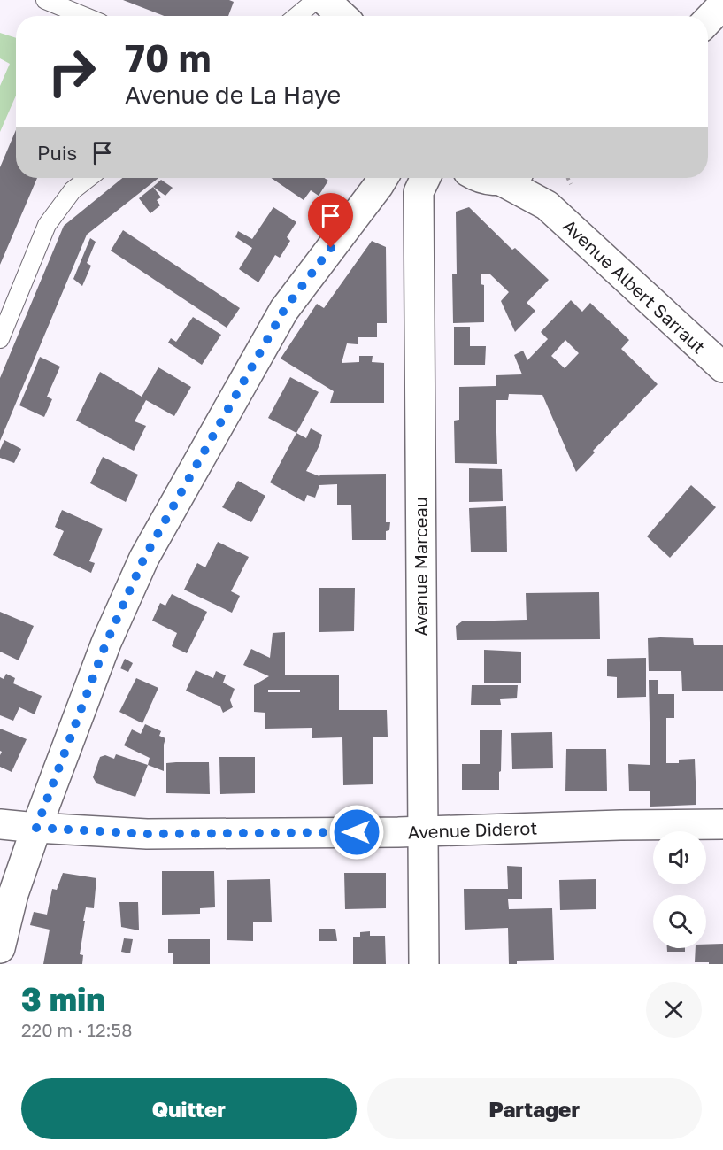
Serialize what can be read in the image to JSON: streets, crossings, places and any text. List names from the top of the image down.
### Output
{
  "streets": {
    "street": ["Avenue Albert Sarraut", "Avenue Marceau", "Avenue Diderot"]
  },
  "crossings": [
    ["Avenue Marceau", "Avenue Diderot"]
  ],
  "page": {
    "turn": ["70 m", "Avenue de La Haye"],
    "then": "Puis",
    "heading": ["3 min", "220 m · 12:58"],
    "buttons": ["Quitter", "Partager"]
  }
}
